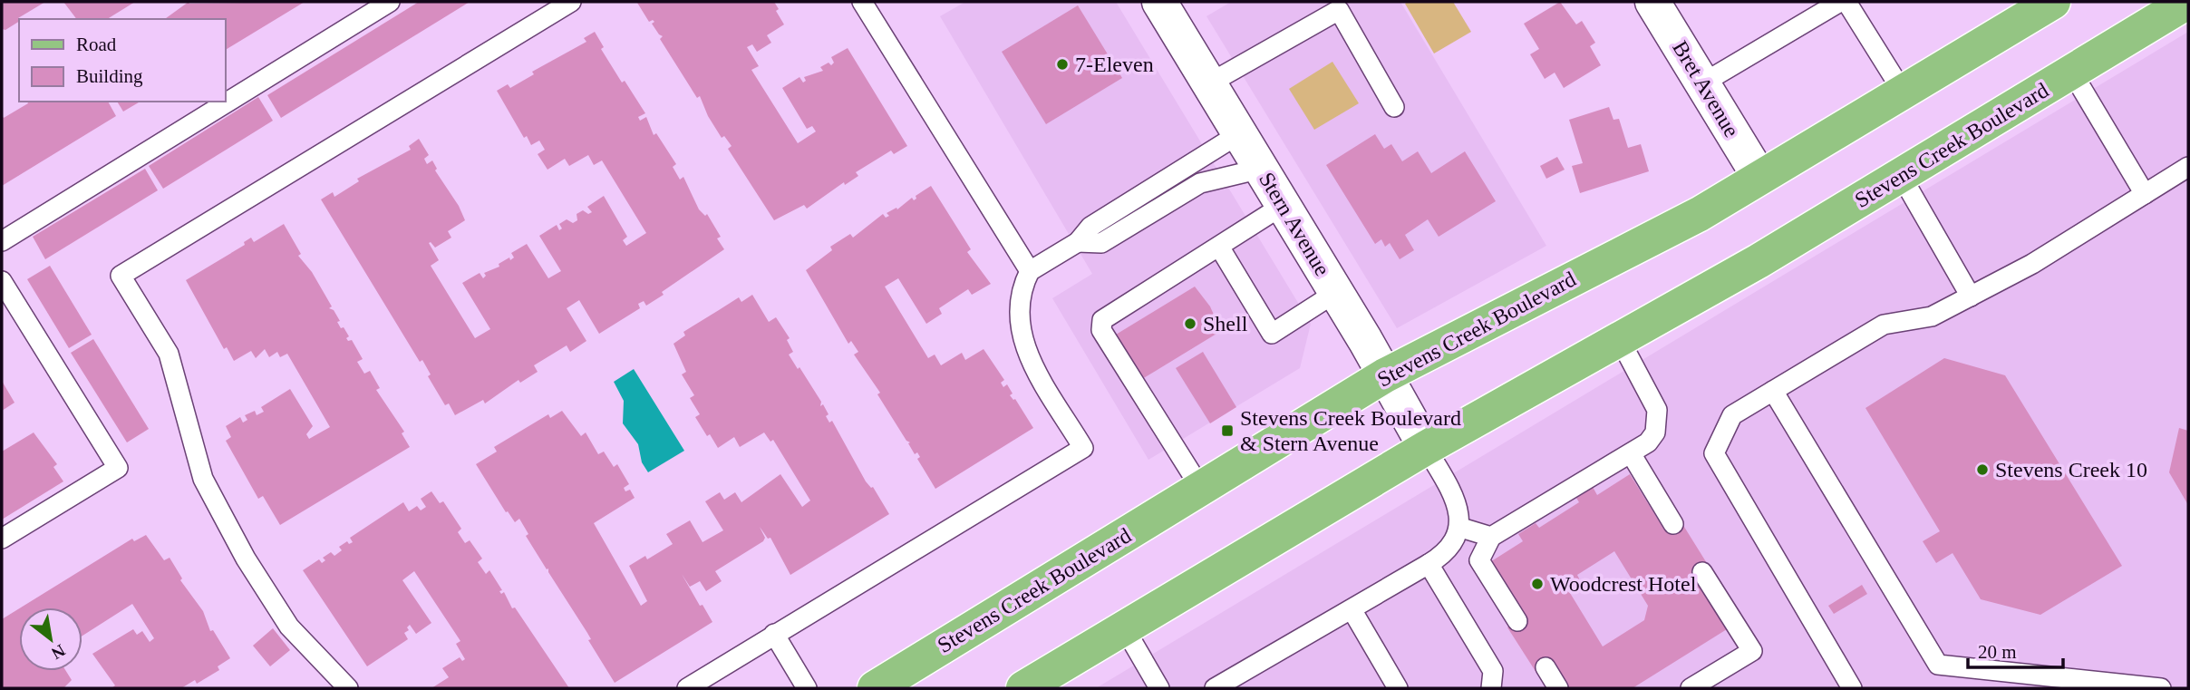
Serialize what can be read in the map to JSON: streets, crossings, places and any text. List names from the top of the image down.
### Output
{
  "streets": {
    "main road": ["Stevens Creek Boulevard"],
    "street": ["Bret Avenue", "Stern Avenue"]
  },
  "crossings": [
    ["Bret Avenue", "Stevens Creek Boulevard"],
    ["Stevens Creek Boulevard", "Stern Avenue"]
  ],
  "places": {
    "other": [
      "7-Eleven",
      "Shell",
      "Stevens Creek 10",
      "Woodcrest Hotel"
    ],
    "transit": ["Stevens Creek Boulevard & Stern Avenue"]
  },
  "legend": ["Road", "Building"],
  "scale_bar": "20 m",
  "north": "bottom right"
}
